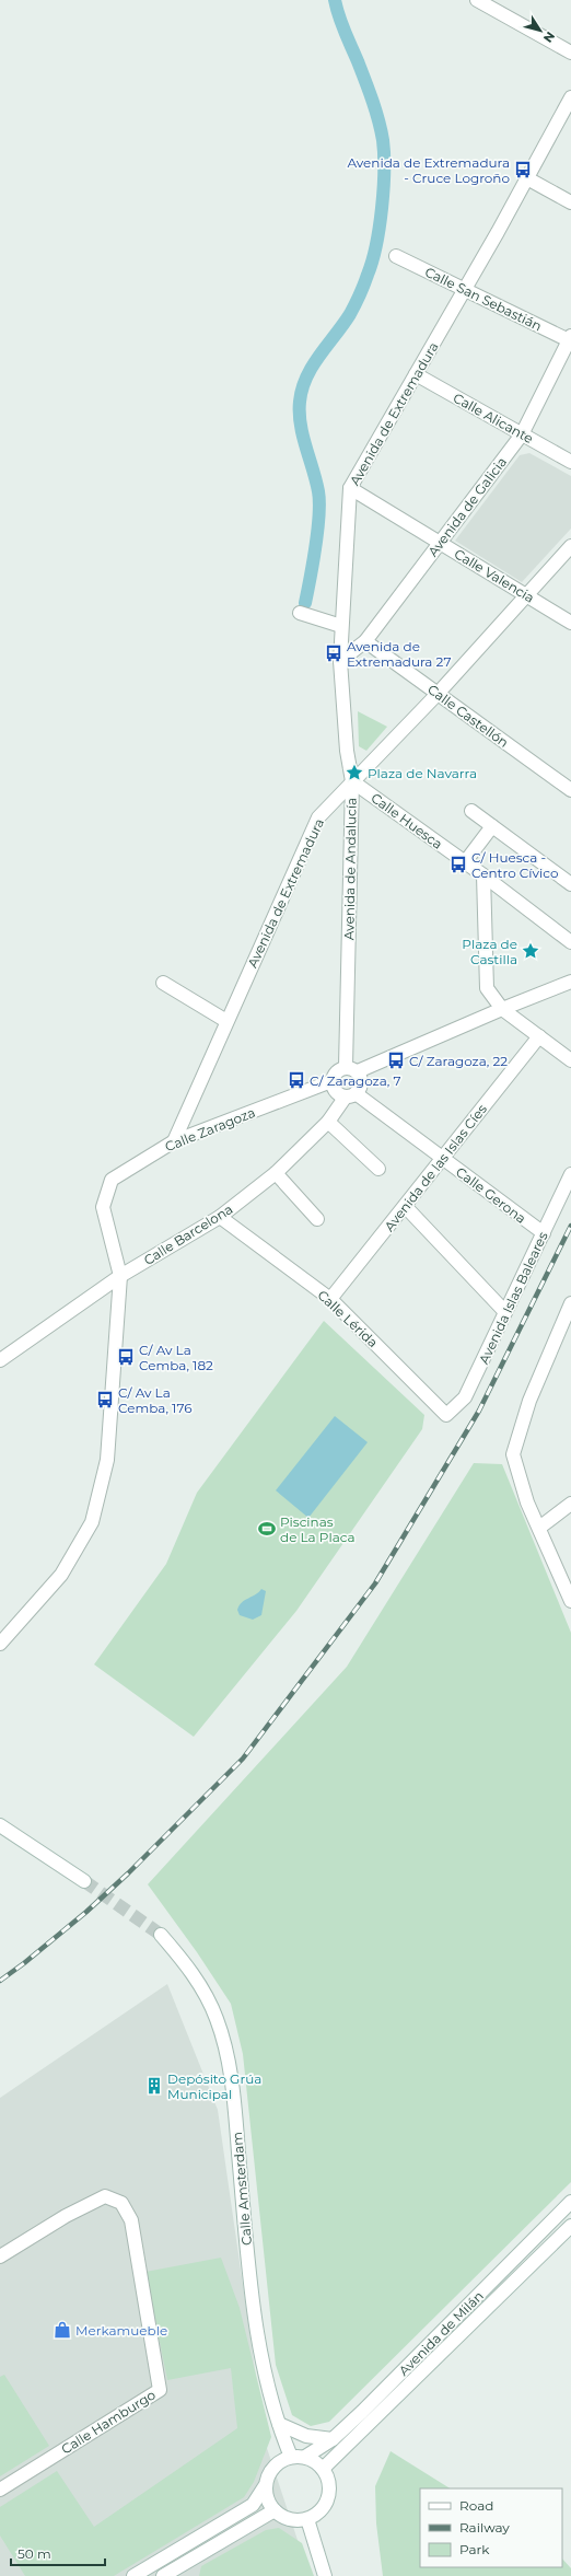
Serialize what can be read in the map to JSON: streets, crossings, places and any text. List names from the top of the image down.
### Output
{
  "streets": {
    "street": [
      "Calle San Sebastián",
      "Avenida de Extremadura",
      "Calle Alicante",
      "Avenida de Galicia",
      "Calle Valencia",
      "Calle Castellón",
      "Calle Huesca",
      "Avenida de Andalucía",
      "Calle Zaragoza",
      "Avenida de las Islas Cíes",
      "Calle Gerona",
      "Calle Barcelona",
      "Avenida Islas Baleares",
      "Calle Lérida",
      "Calle Amsterdam",
      "Avenida de Milán",
      "Calle Hamburgo"
    ]
  },
  "crossings": [
    ["Calle San Sebastián", "Avenida de Extremadura"],
    ["Calle San Sebastián", "Avenida de Galicia"],
    ["Avenida de Extremadura", "Calle Alicante"],
    ["Avenida de Extremadura", "Avenida de Galicia"],
    ["Avenida de Extremadura", "Calle Valencia"],
    ["Avenida de Extremadura", "Calle Huesca"],
    ["Avenida de Extremadura", "Avenida de Andalucía"],
    ["Avenida de Extremadura", "Calle Zaragoza"],
    ["Calle Alicante", "Avenida de Galicia"],
    ["Avenida de Galicia", "Calle Valencia"],
    ["Avenida de Galicia", "Calle Castellón"],
    ["Calle Valencia", "Avenida de Andalucía"],
    ["Calle Castellón", "Avenida de Andalucía"],
    ["Calle Huesca", "Avenida de Andalucía"],
    ["Avenida de Andalucía", "Calle Zaragoza"],
    ["Avenida de Andalucía", "Calle Gerona"],
    ["Avenida de Andalucía", "Calle Barcelona"],
    ["Calle Zaragoza", "Calle Gerona"],
    ["Calle Zaragoza", "Calle Barcelona"],
    ["Avenida de las Islas Cíes", "Calle Gerona"],
    ["Avenida de las Islas Cíes", "Calle Lérida"],
    ["Calle Gerona", "Calle Barcelona"],
    ["Calle Gerona", "Avenida Islas Baleares"],
    ["Calle Barcelona", "Calle Lérida"],
    ["Avenida Islas Baleares", "Calle Lérida"],
    ["Calle Amsterdam", "Avenida de Milán"]
  ],
  "places": {
    "bus stop": [
      "Avenida de Extremadura - Cruce Logroño",
      "Avenida de Extremadura 27",
      "C/ Huesca - Centro Cívico",
      "C/ Zaragoza, 22",
      "C/ Zaragoza, 7",
      "C/ Av La Cemba, 182",
      "C/ Av La Cemba, 176"
    ],
    "place": ["Plaza de Navarra", "Plaza de Castilla"],
    "sports": ["Piscinas de La Placa"],
    "building": ["Depósito Grúa Municipal"],
    "shop": ["Merkamueble"]
  },
  "legend": ["Road", "Railway", "Park"],
  "scale_bar": "50 m",
  "north": "bottom right"
}
